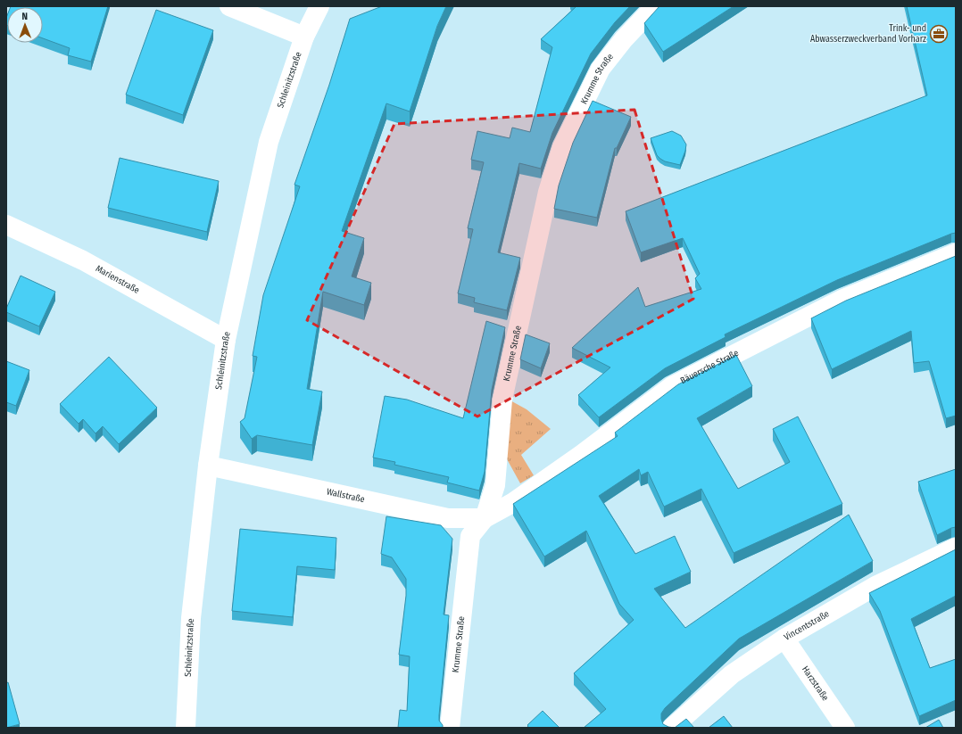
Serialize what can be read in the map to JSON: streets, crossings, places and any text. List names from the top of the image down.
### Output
{
  "streets": {
    "street": [
      "Krumme Straße",
      "Schleinitzstraße",
      "Marienstraße",
      "Bäuersche Straße",
      "Wallstraße",
      "Vincentstraße",
      "Harzstraße"
    ]
  },
  "crossings": [
    ["Krumme Straße", "Bäuersche Straße"],
    ["Krumme Straße", "Wallstraße"],
    ["Schleinitzstraße", "Marienstraße"],
    ["Schleinitzstraße", "Wallstraße"],
    ["Bäuersche Straße", "Wallstraße"],
    ["Vincentstraße", "Harzstraße"]
  ],
  "places": {
    "office": ["Trink- und Abwasserzweckverband Vorharz"]
  },
  "north": "top"
}
